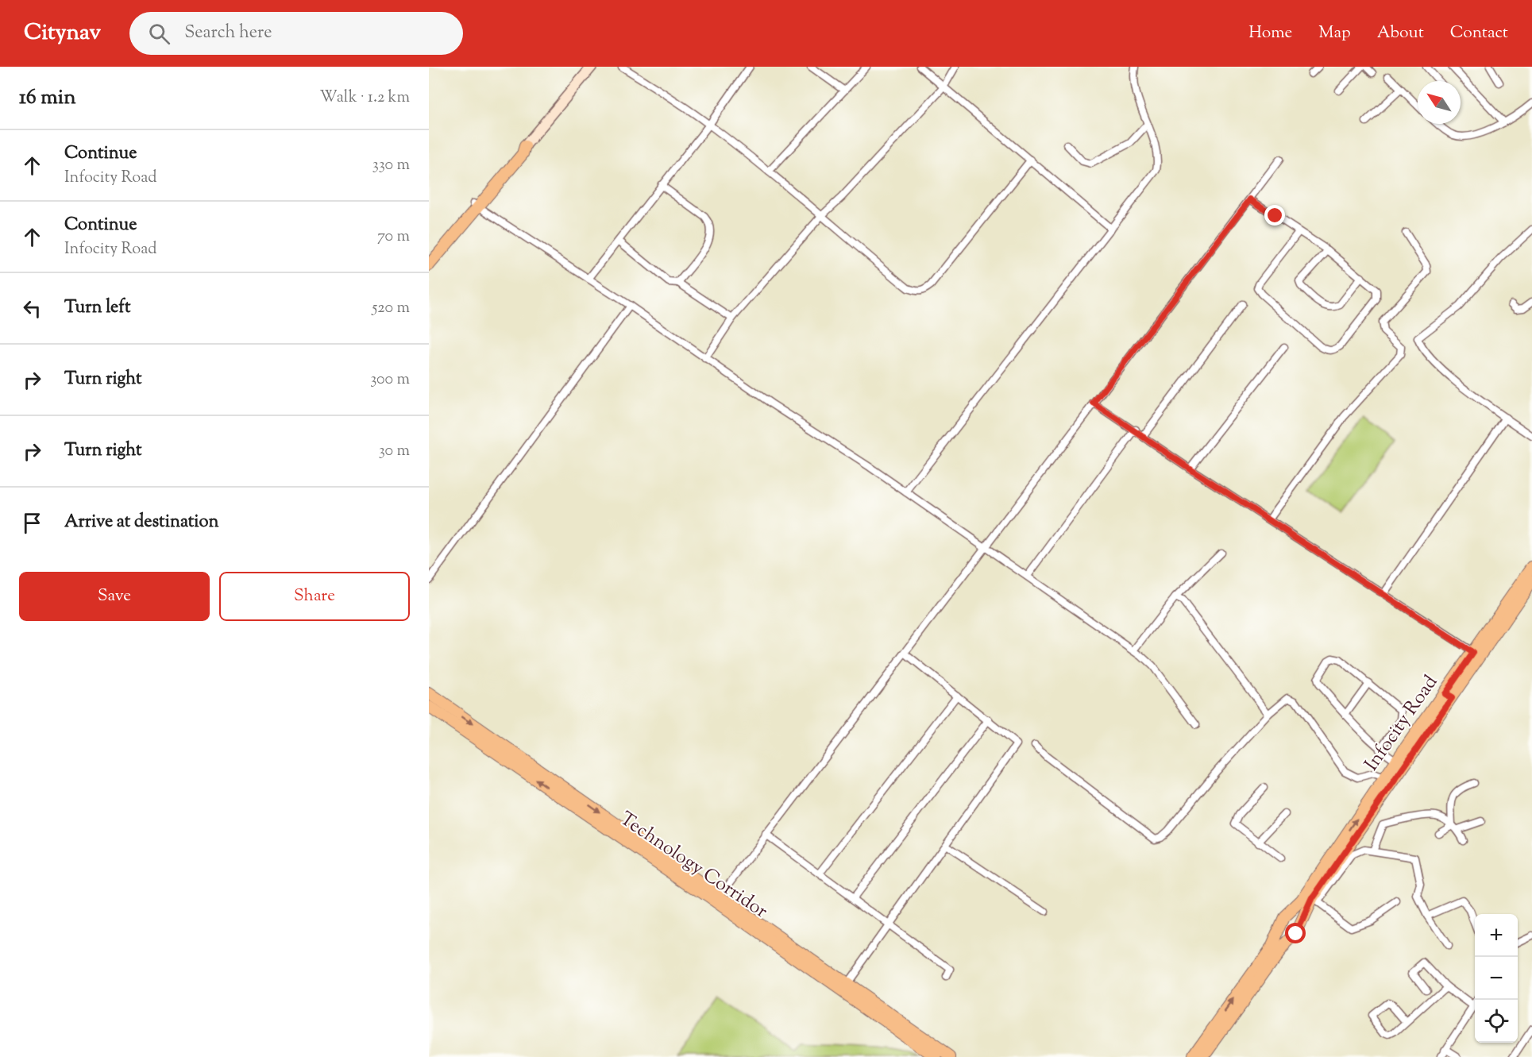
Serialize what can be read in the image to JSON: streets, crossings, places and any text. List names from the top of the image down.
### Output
{
  "streets": {
    "main road": ["Infocity Road", "Technology Corridor"]
  },
  "north": "top left",
  "page": {
    "header": "Citynav",
    "search": "Search here",
    "nav": [
      "Home",
      "Map",
      "About",
      "Contact"
    ],
    "heading": ["16 min", "Walk · 1.2 km"],
    "list": [
      ["Continue", "Infocity Road", "330 m"],
      ["Continue", "Infocity Road", "70 m"],
      ["Turn left", "520 m"],
      ["Turn right", "300 m"],
      ["Turn right", "30 m"],
      "Arrive at destination"
    ],
    "buttons": ["Save", "Share"],
    "map_buttons": ["+", "−"]
  }
}
